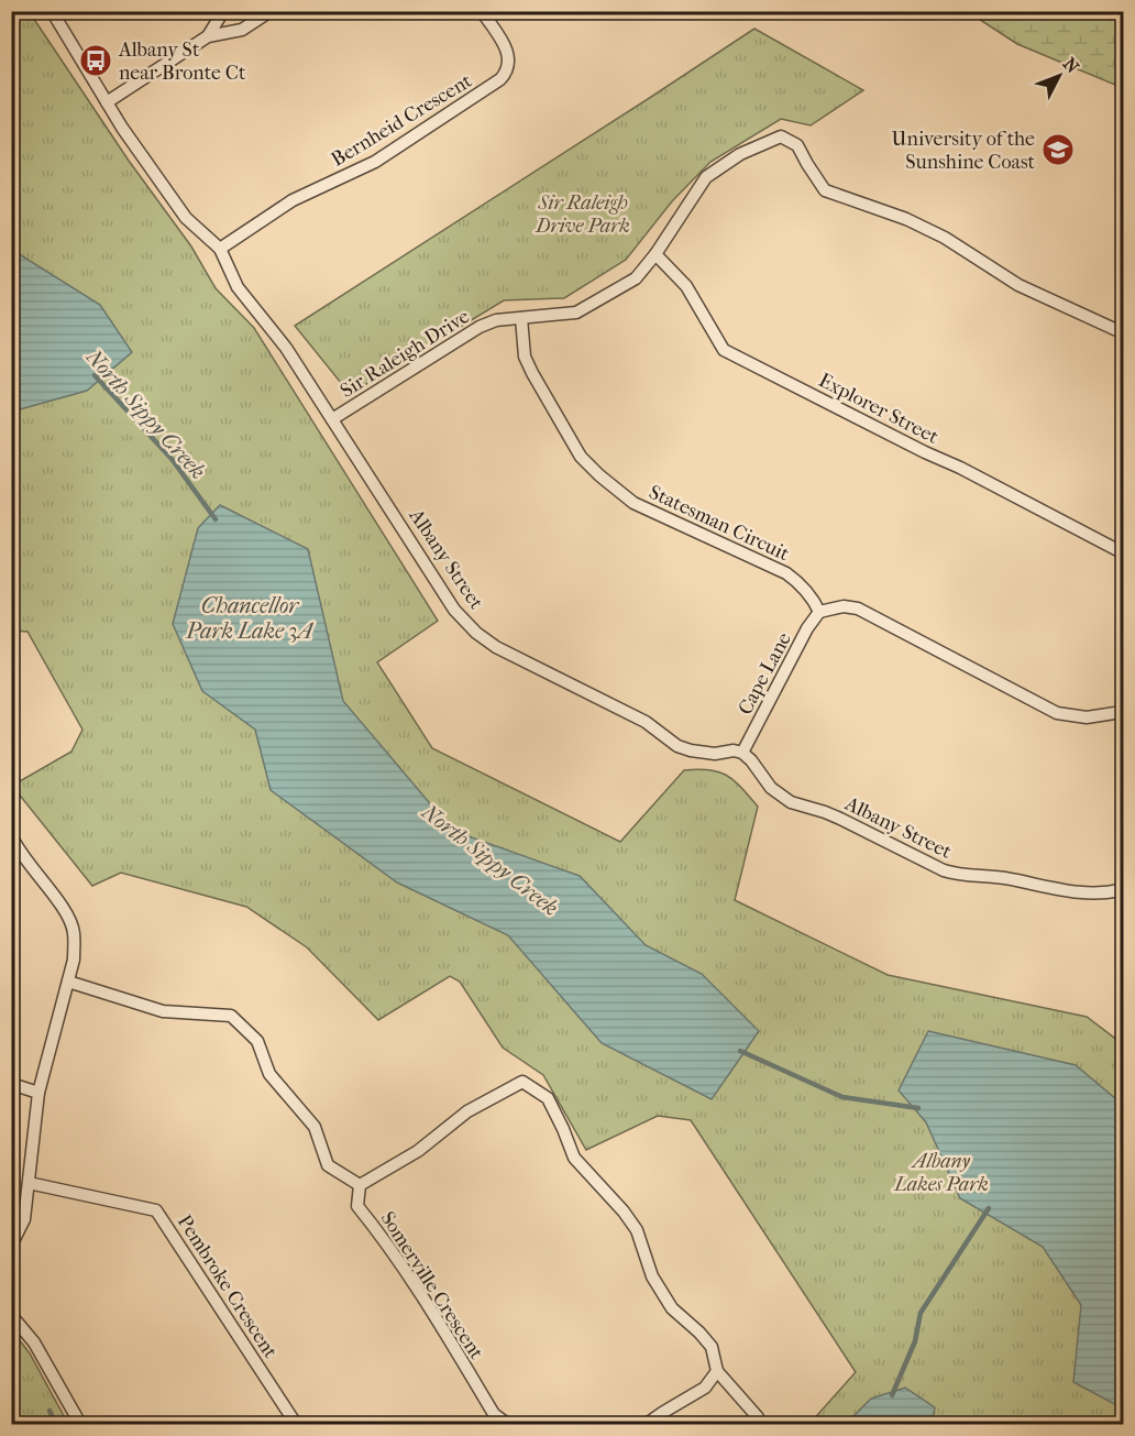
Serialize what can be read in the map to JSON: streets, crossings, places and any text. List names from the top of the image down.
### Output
{
  "streets": {
    "street": [
      "Bernheid Crescent",
      "Sir Raleigh Drive",
      "Explorer Street",
      "Statesman Circuit",
      "Albany Street",
      "Cape Lane",
      "Somerville Crescent",
      "Pembroke Crescent"
    ]
  },
  "crossings": [
    ["Bernheid Crescent", "Albany Street"],
    ["Sir Raleigh Drive", "Explorer Street"],
    ["Sir Raleigh Drive", "Statesman Circuit"],
    ["Sir Raleigh Drive", "Albany Street"],
    ["Statesman Circuit", "Cape Lane"],
    ["Albany Street", "Cape Lane"]
  ],
  "water": ["North Sippy Creek", "Chancellor Park Lake 3A"],
  "parks": ["Sir Raleigh Drive Park", "Albany Lakes Park"],
  "places": {
    "bus stop": ["Albany St near Bronte Ct"],
    "school or university": ["University of the Sunshine Coast"]
  },
  "north": "top right"
}
